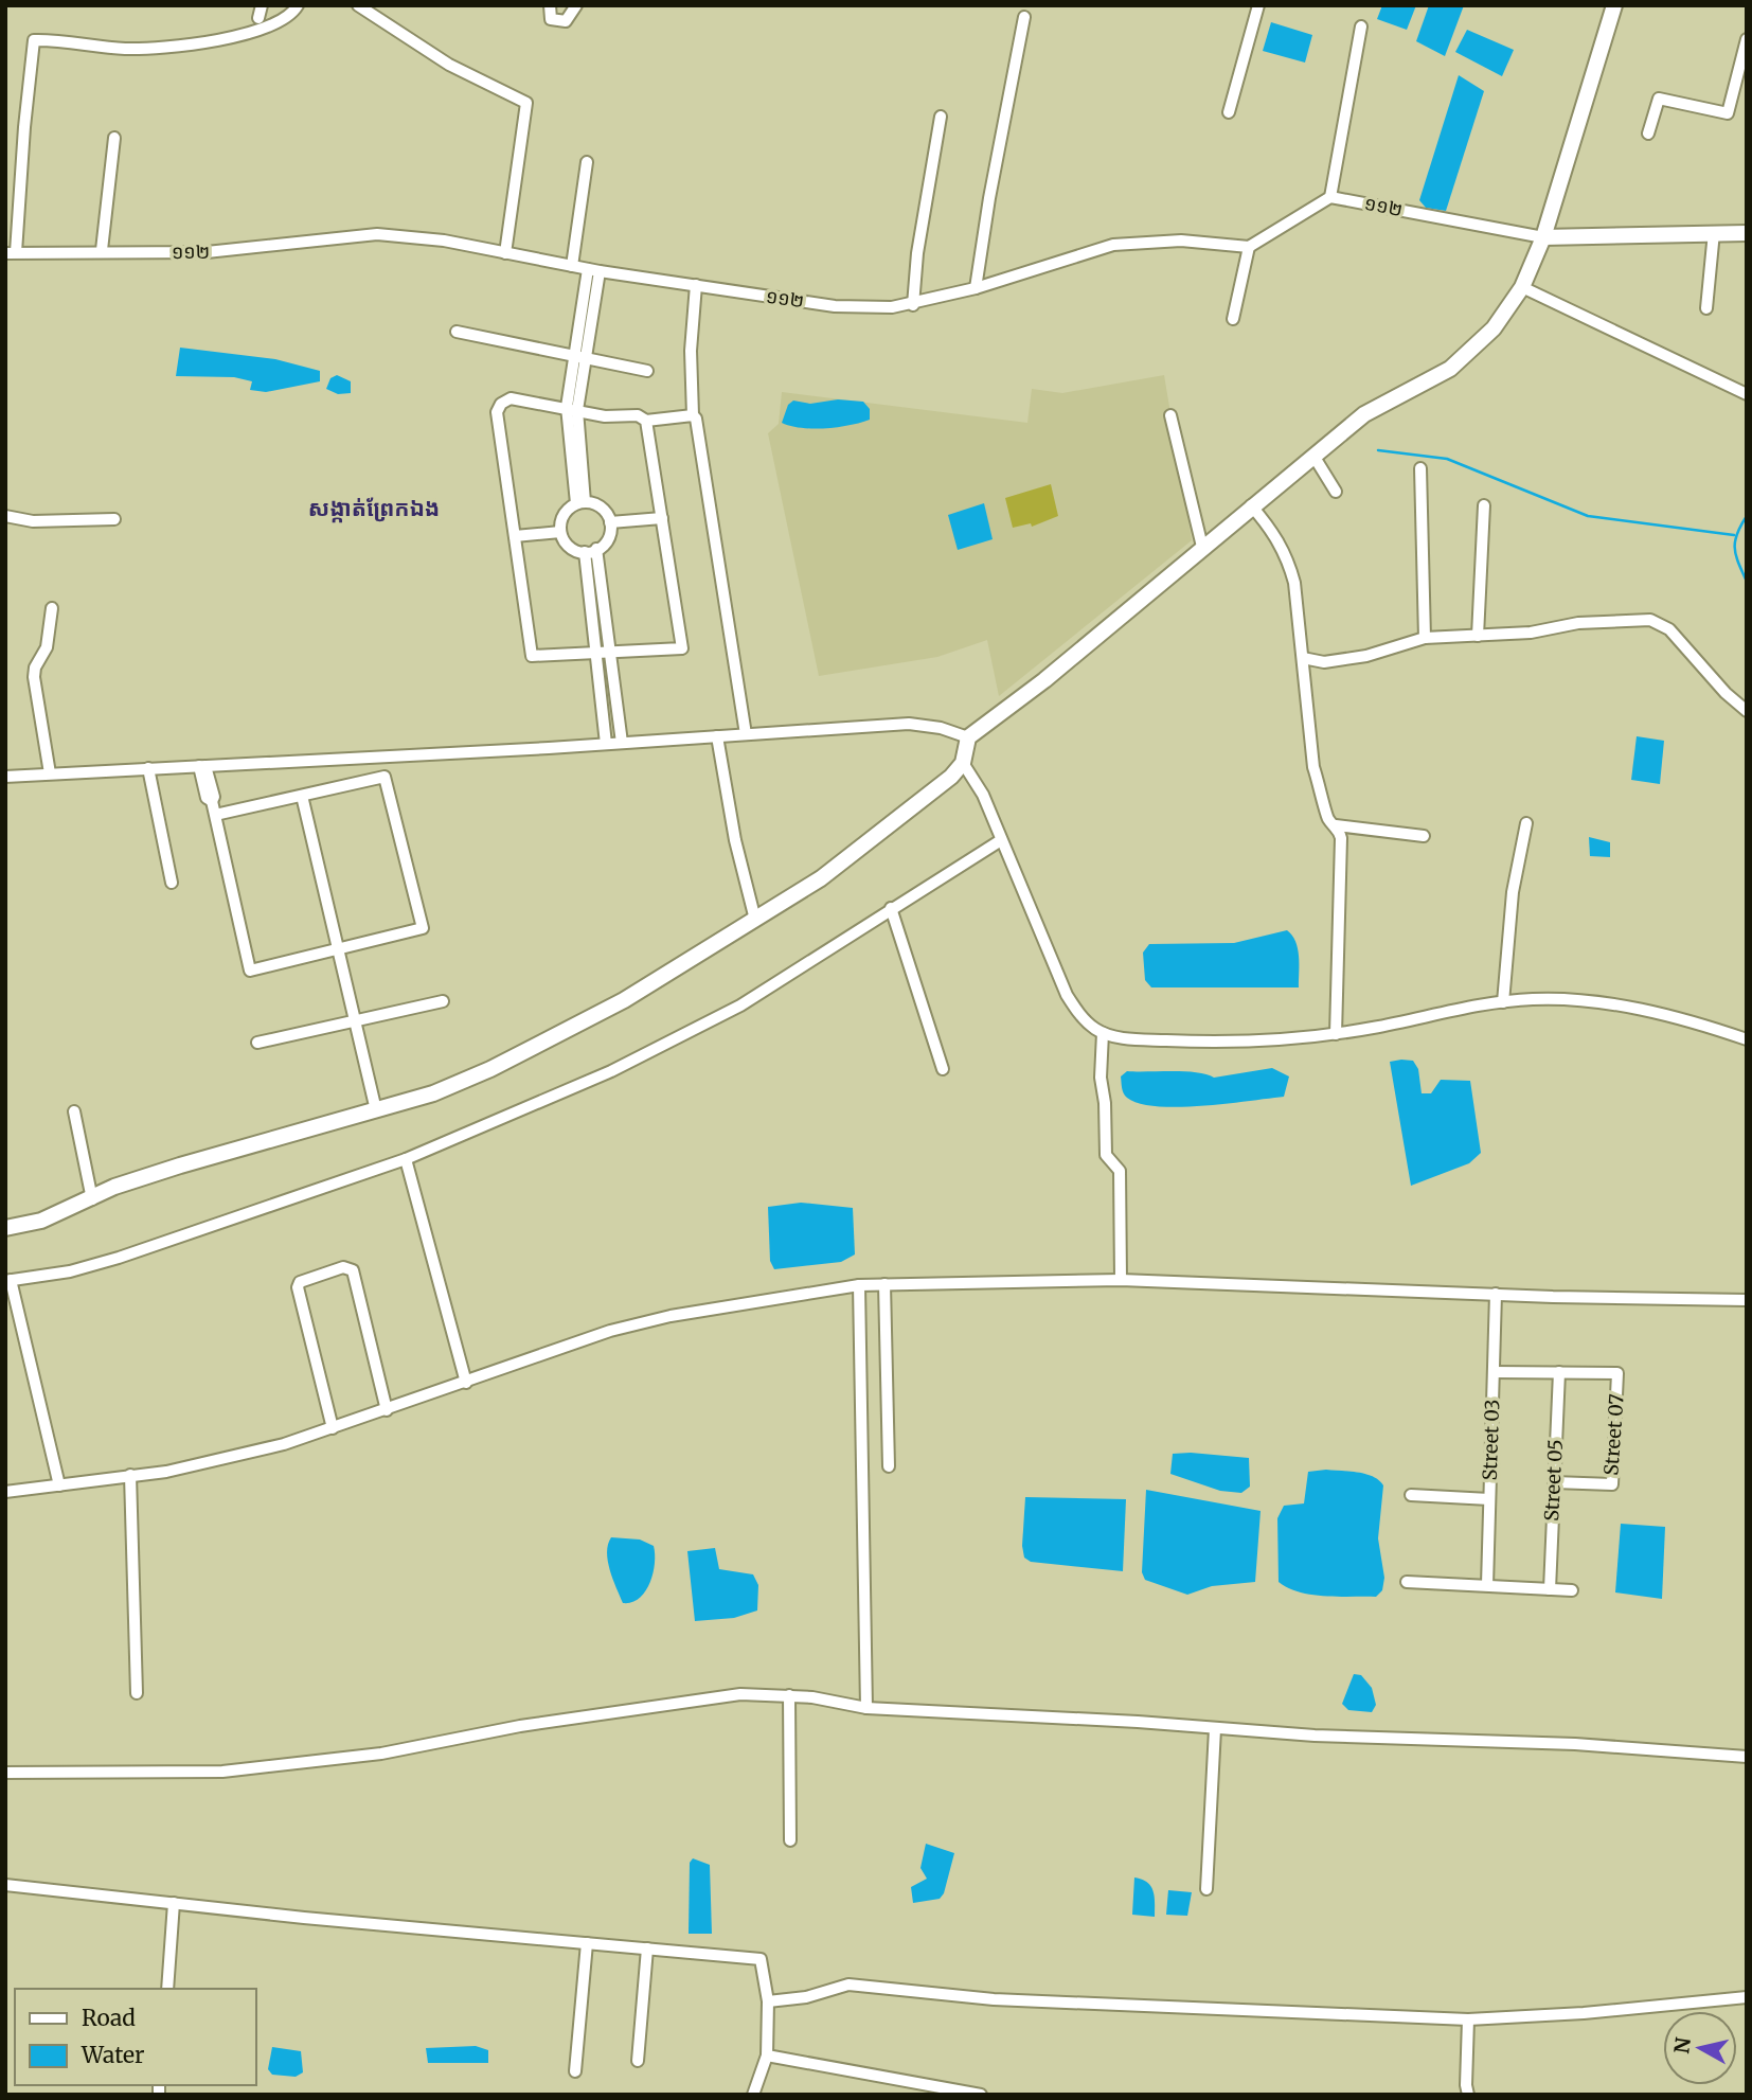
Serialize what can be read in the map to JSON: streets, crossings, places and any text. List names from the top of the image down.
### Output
{
  "streets": {
    "street": [
      "១១២",
      "Street 07",
      "Street 03",
      "Street 05"
    ]
  },
  "crossings": [
    ["Street 07", "Street 05"]
  ],
  "districts": ["សង្កាត់ព្រែកឯង"],
  "legend": ["Road", "Water"],
  "north": "left"
}
